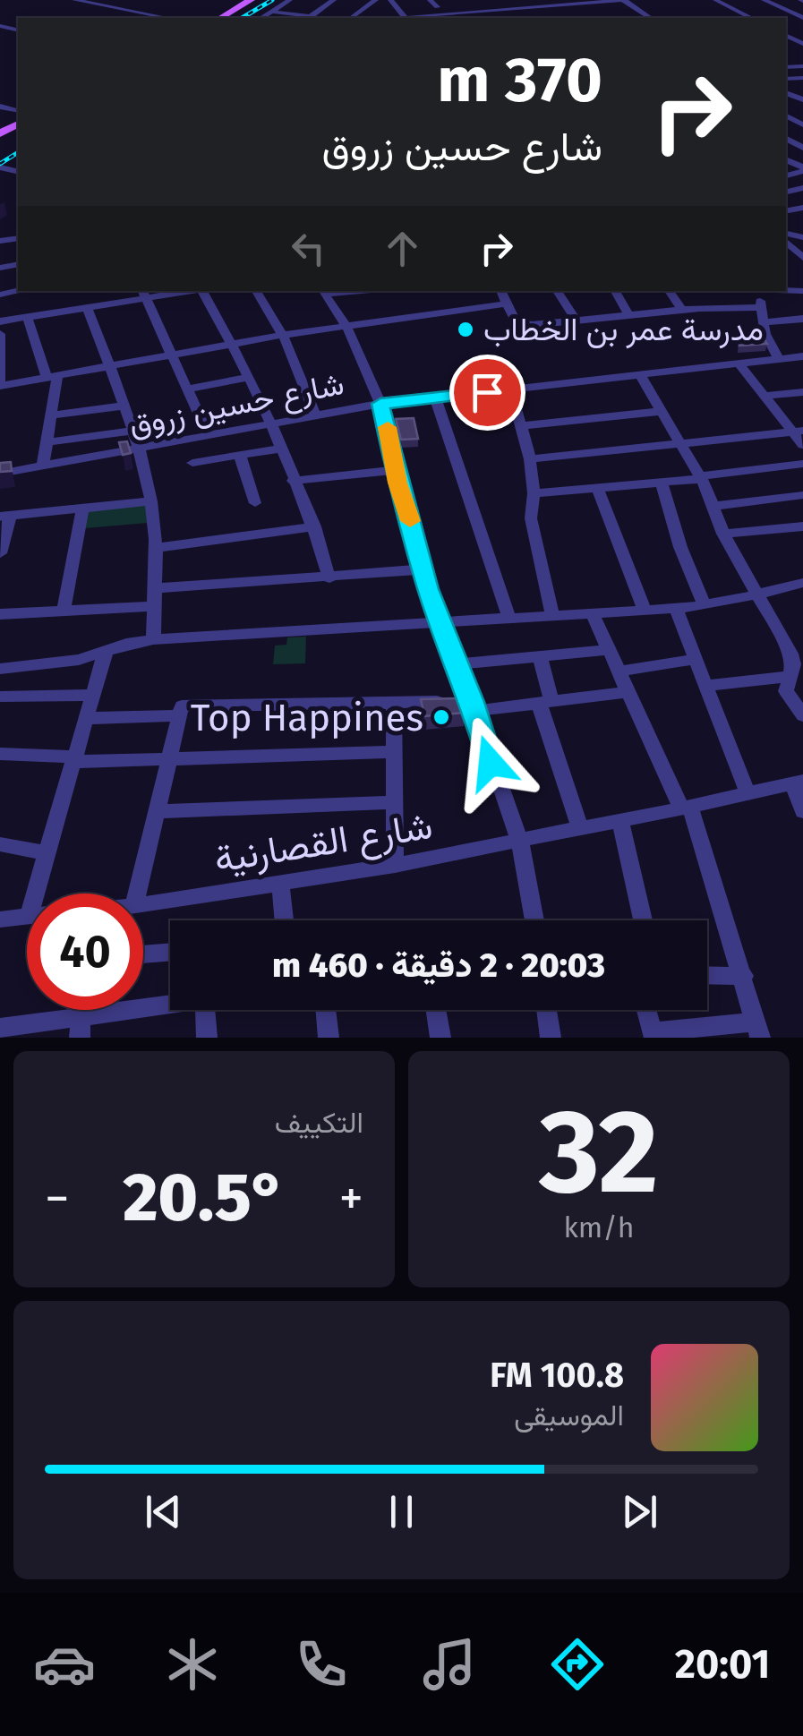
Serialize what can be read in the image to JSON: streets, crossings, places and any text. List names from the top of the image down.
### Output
{
  "streets": {
    "street": ["شارع حسين زروق", "شارع القصارنية"]
  },
  "places": ["مدرسة عمر بن الخطاب", "Top Happines"],
  "page": {
    "turn": ["370 m", "شارع حسين زروق"],
    "limit": "40",
    "trip": "20:03 · 2 دقيقة · 460 m",
    "tile": [
      ["32", "km/h"],
      "التكييف"
    ],
    "heat": ["−", "20.5°", "+"],
    "song": ["100.8 FM", "الموسيقى"],
    "tabs": "20:01"
  }
}
